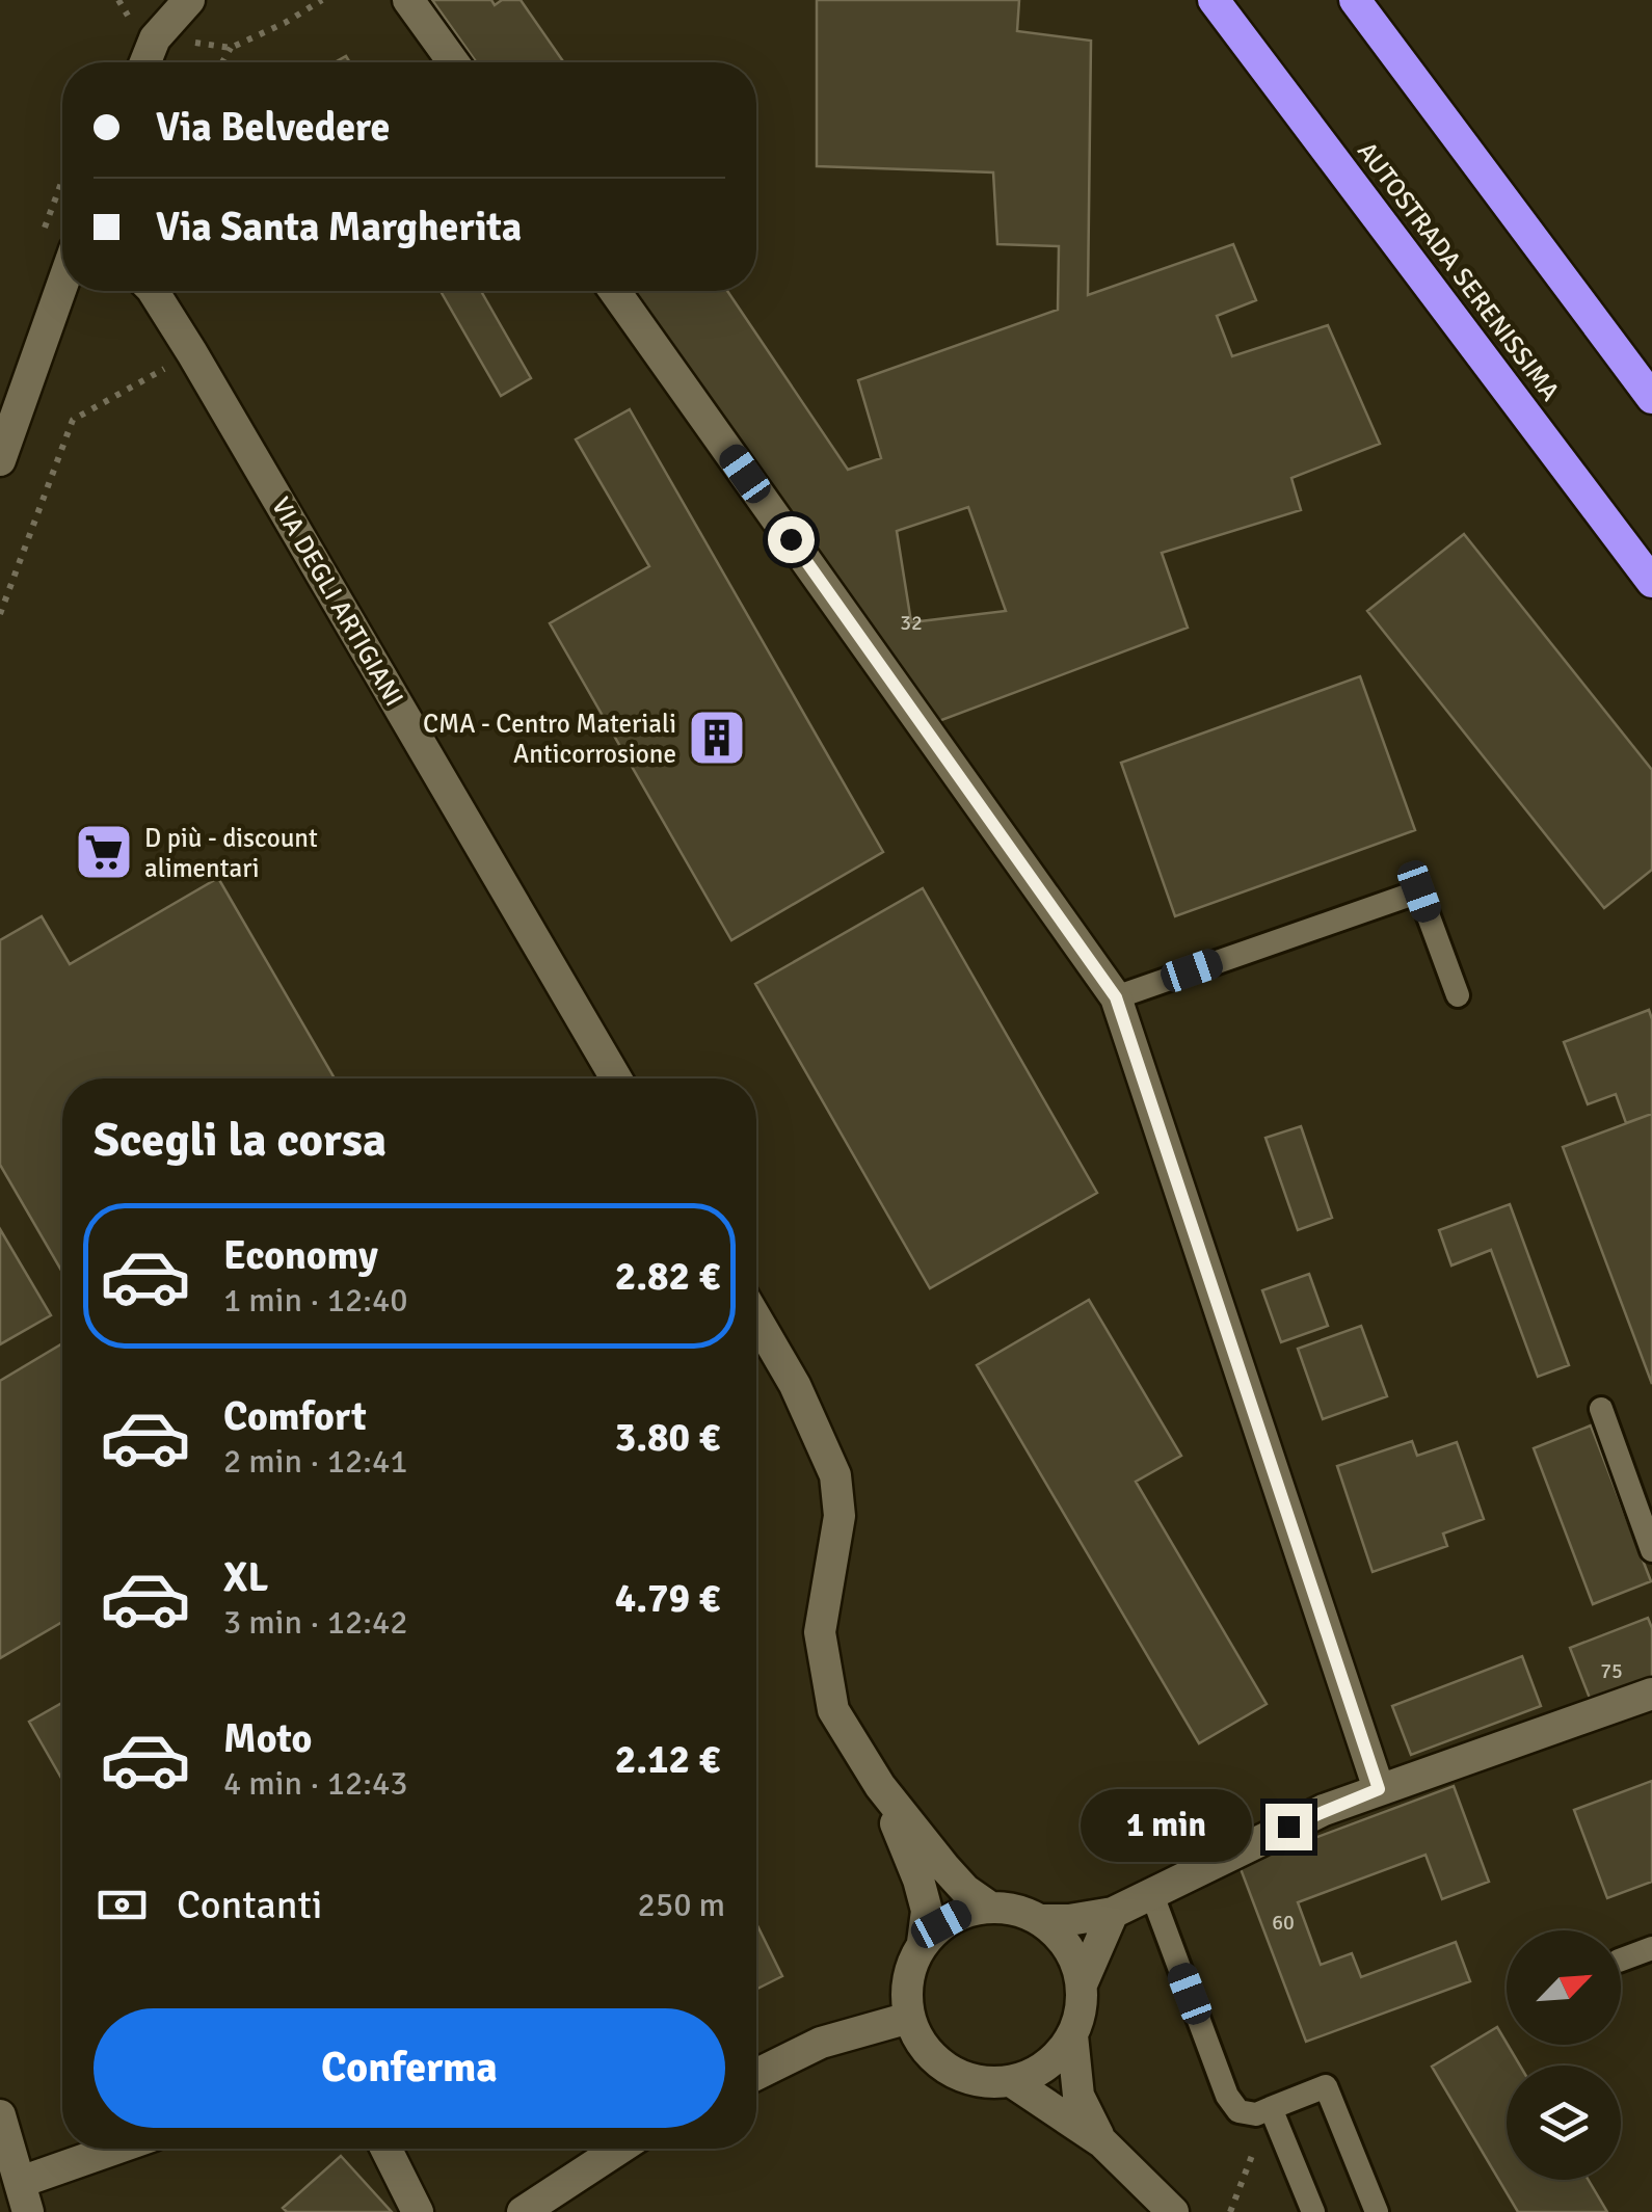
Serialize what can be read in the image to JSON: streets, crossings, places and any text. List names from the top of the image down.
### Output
{
  "streets": {
    "highway": ["AUTOSTRADA SERENISSIMA"],
    "street": ["VIA DEGLI ARTIGIANI"]
  },
  "places": {
    "building": ["CMA - Centro Materiali Anticorrosione"],
    "supermarket": ["D più - discount alimentari"]
  },
  "house_numbers": ["32", "75", "60"],
  "north": "top right",
  "page": {
    "banner": ["Via Belvedere", "Via Santa Margherita"],
    "heading": "Scegli la corsa",
    "list": [
      {
        "name": "Economy",
        "note": "1 min · 12:40",
        "value": "2.82 €"
      },
      {
        "name": "Comfort",
        "note": "2 min · 12:41",
        "value": "3.80 €"
      },
      {
        "name": "XL",
        "note": "3 min · 12:42",
        "value": "4.79 €"
      },
      {
        "name": "Moto",
        "note": "4 min · 12:43",
        "value": "2.12 €"
      }
    ],
    "bubble": "1 min",
    "pay": ["Contanti", "250 m"],
    "buttons": "Conferma"
  }
}
